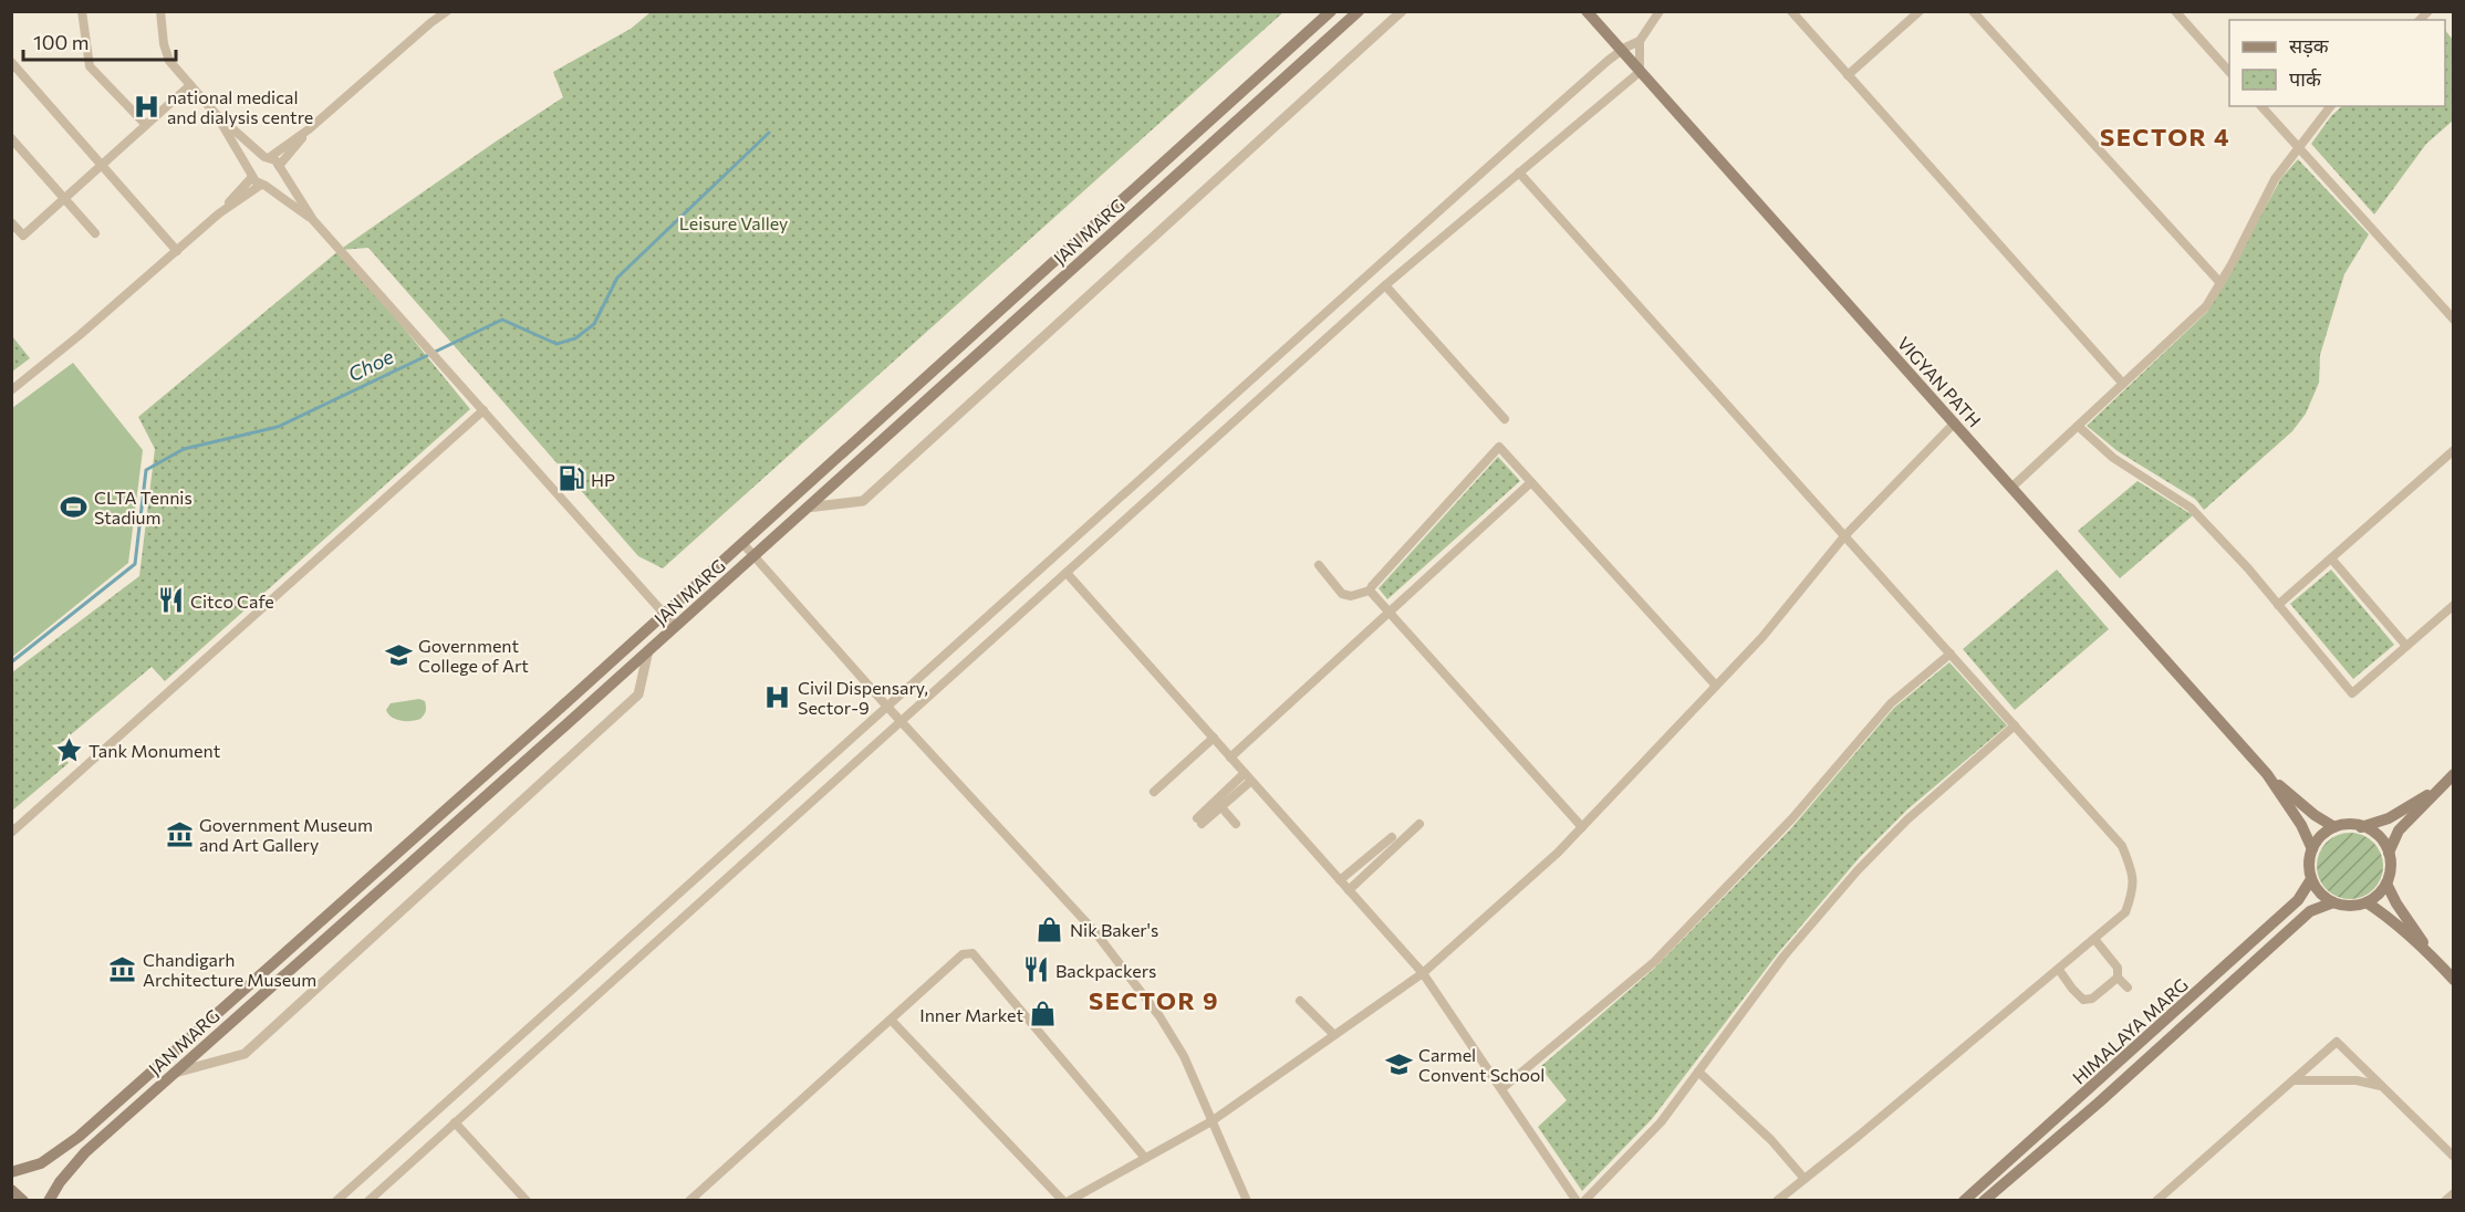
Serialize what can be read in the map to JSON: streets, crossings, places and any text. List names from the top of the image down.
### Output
{
  "streets": {
    "main road": ["JAN MARG", "VIGYAN PATH", "HIMALAYA MARG"]
  },
  "crossings": [
    ["VIGYAN PATH", "HIMALAYA MARG"]
  ],
  "districts": ["SECTOR 4", "SECTOR 9"],
  "water": ["Choe"],
  "parks": ["Leisure Valley"],
  "places": {
    "hospital": ["national medical and dialysis centre", "Civil Dispensary, Sector-9"],
    "fuel station": ["HP"],
    "sports": ["CLTA Tennis Stadium"],
    "restaurant": ["Citco Cafe", "Backpackers"],
    "school or university": ["Government College of Art", "Carmel Convent School"],
    "place": ["Tank Monument"],
    "museum": ["Government Museum and Art Gallery", "Chandigarh Architecture Museum"],
    "shop": ["Nik Baker's", "Inner Market"]
  },
  "legend": ["सड़क", "पार्क"],
  "scale_bar": "100 m"
}
